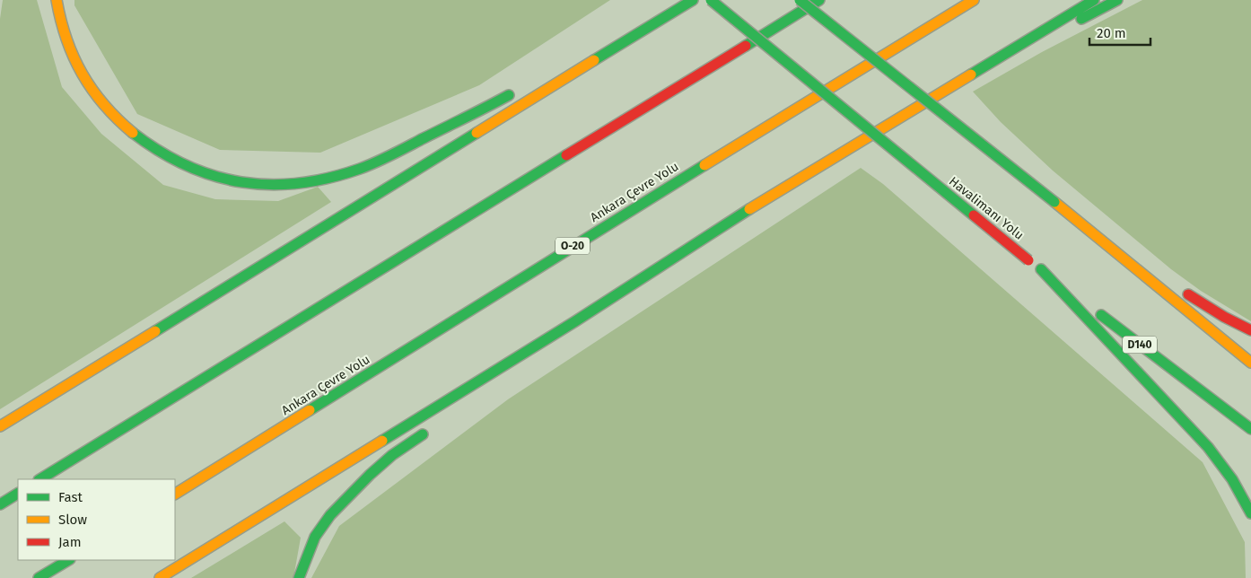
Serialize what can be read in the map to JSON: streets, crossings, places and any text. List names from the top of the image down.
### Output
{
  "streets": {
    "highway": [
      "Ankara Çevre Yolu",
      "Havalimanı Yolu",
      "O-20",
      "D140"
    ]
  },
  "legend": ["Fast", "Slow", "Jam"],
  "scale_bar": "20 m"
}
